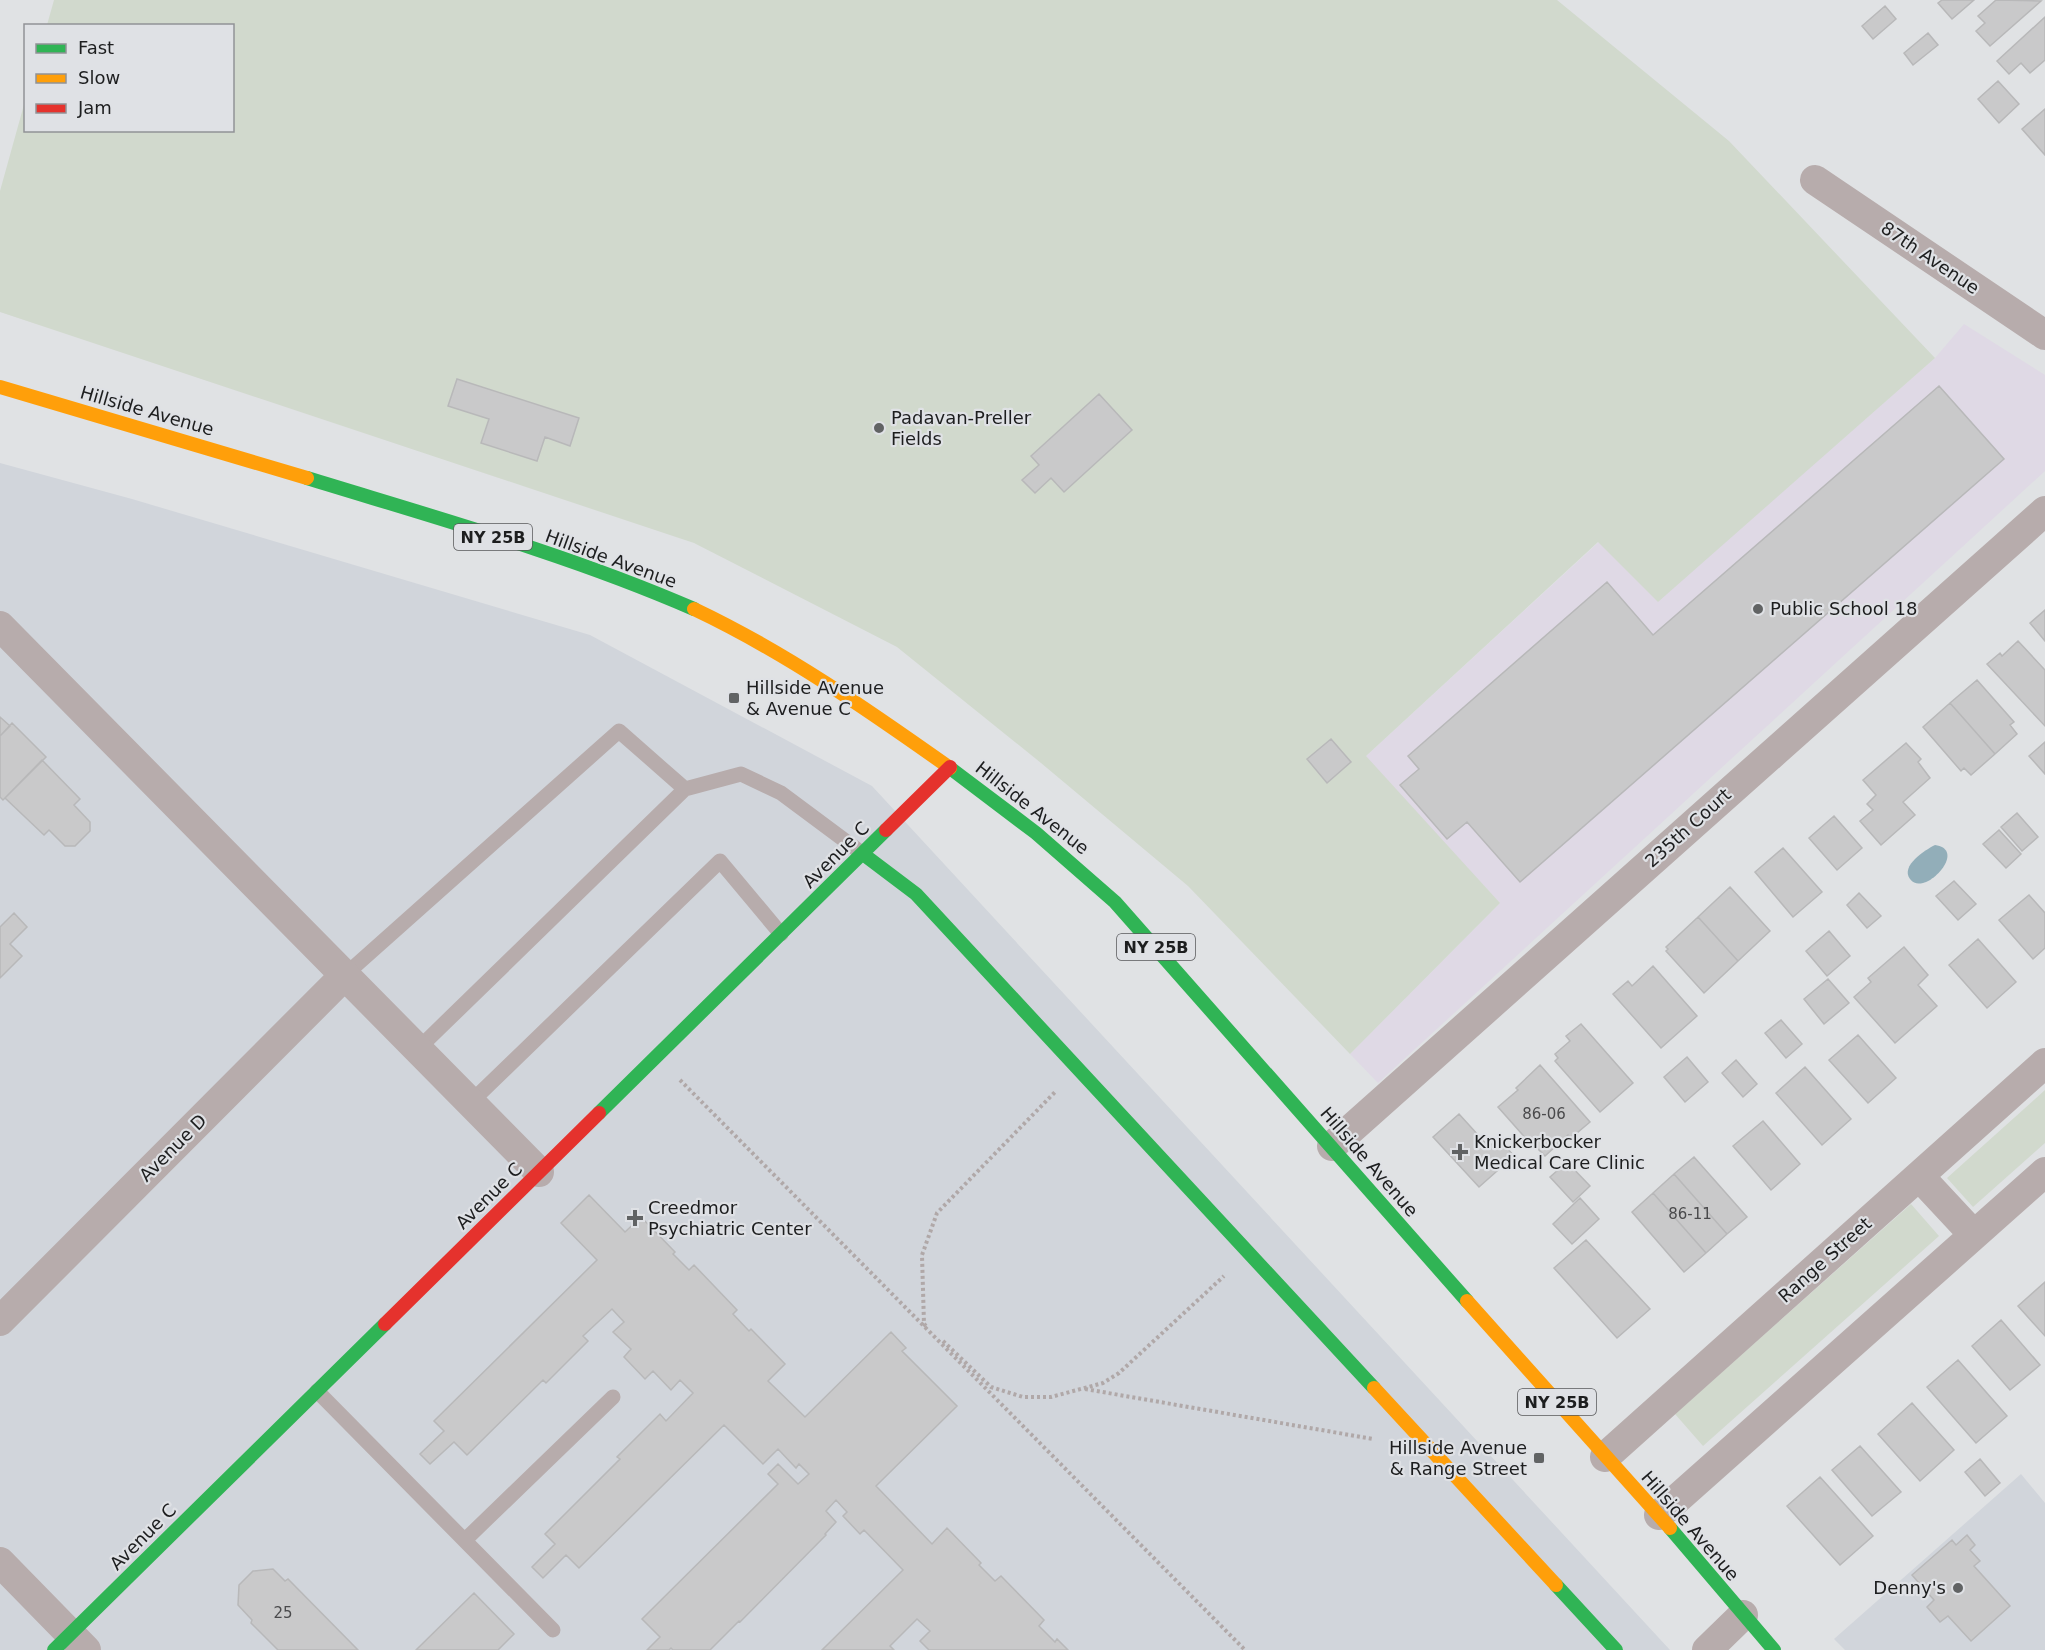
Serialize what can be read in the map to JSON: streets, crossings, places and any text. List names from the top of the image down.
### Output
{
  "streets": {
    "street": [
      "87th Avenue",
      "Hillside Avenue",
      "NY 25B",
      "235th Court",
      "Avenue C",
      "Avenue D",
      "Range Street"
    ]
  },
  "crossings": [
    ["Hillside Avenue", "235th Court"],
    ["Hillside Avenue", "Avenue C"],
    ["Hillside Avenue", "Range Street"]
  ],
  "places": {
    "other": ["Padavan-Preller Fields", "Public School 18", "Denny's"],
    "transit": ["Hillside Avenue & Avenue C", "Hillside Avenue & Range Street"],
    "health": ["Knickerbocker Medical Care Clinic", "Creedmor Psychiatric Center"]
  },
  "house_numbers": ["86-06", "86-11", "25"],
  "legend": ["Fast", "Slow", "Jam"]
}
